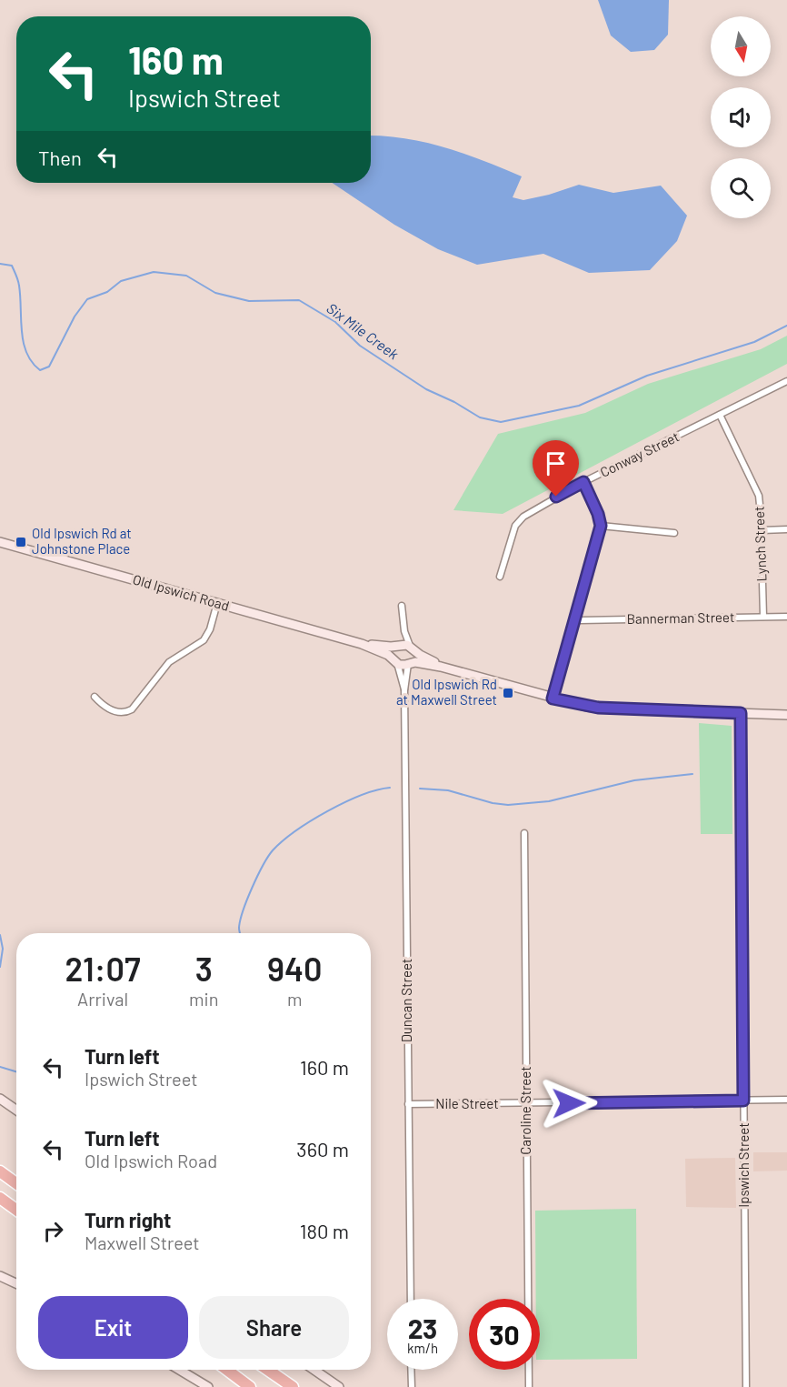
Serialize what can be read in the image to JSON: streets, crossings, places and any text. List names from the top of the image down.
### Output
{
  "streets": {
    "main road": ["Old Ipswich Road"],
    "street": [
      "Conway Street",
      "Lynch Street",
      "Bannerman Street",
      "Duncan Street",
      "Nile Street",
      "Caroline Street",
      "Ipswich Street"
    ]
  },
  "crossings": [
    ["Conway Street", "Lynch Street"],
    ["Lynch Street", "Bannerman Street"],
    ["Old Ipswich Road", "Duncan Street"],
    ["Duncan Street", "Nile Street"],
    ["Nile Street", "Caroline Street"],
    ["Nile Street", "Ipswich Street"]
  ],
  "water": ["Six Mile Creek"],
  "places": {
    "transit": ["Old Ipswich Rd at Johnstone Place", "Old Ipswich Rd at Maxwell Street"]
  },
  "north": "bottom",
  "page": {
    "turn": ["160 m", "Ipswich Street"],
    "then": "Then",
    "eta": [
      "21:07",
      "Arrival",
      "3",
      "min",
      "940",
      "m"
    ],
    "list": [
      {
        "name": "Turn left",
        "note": "Ipswich Street",
        "value": "160 m"
      },
      {
        "name": "Turn left",
        "note": "Old Ipswich Road",
        "value": "360 m"
      },
      {
        "name": "Turn right",
        "note": "Maxwell Street",
        "value": "180 m"
      }
    ],
    "buttons": ["Exit", "Share"],
    "speed": "23 km/h",
    "limit": "30"
  }
}
